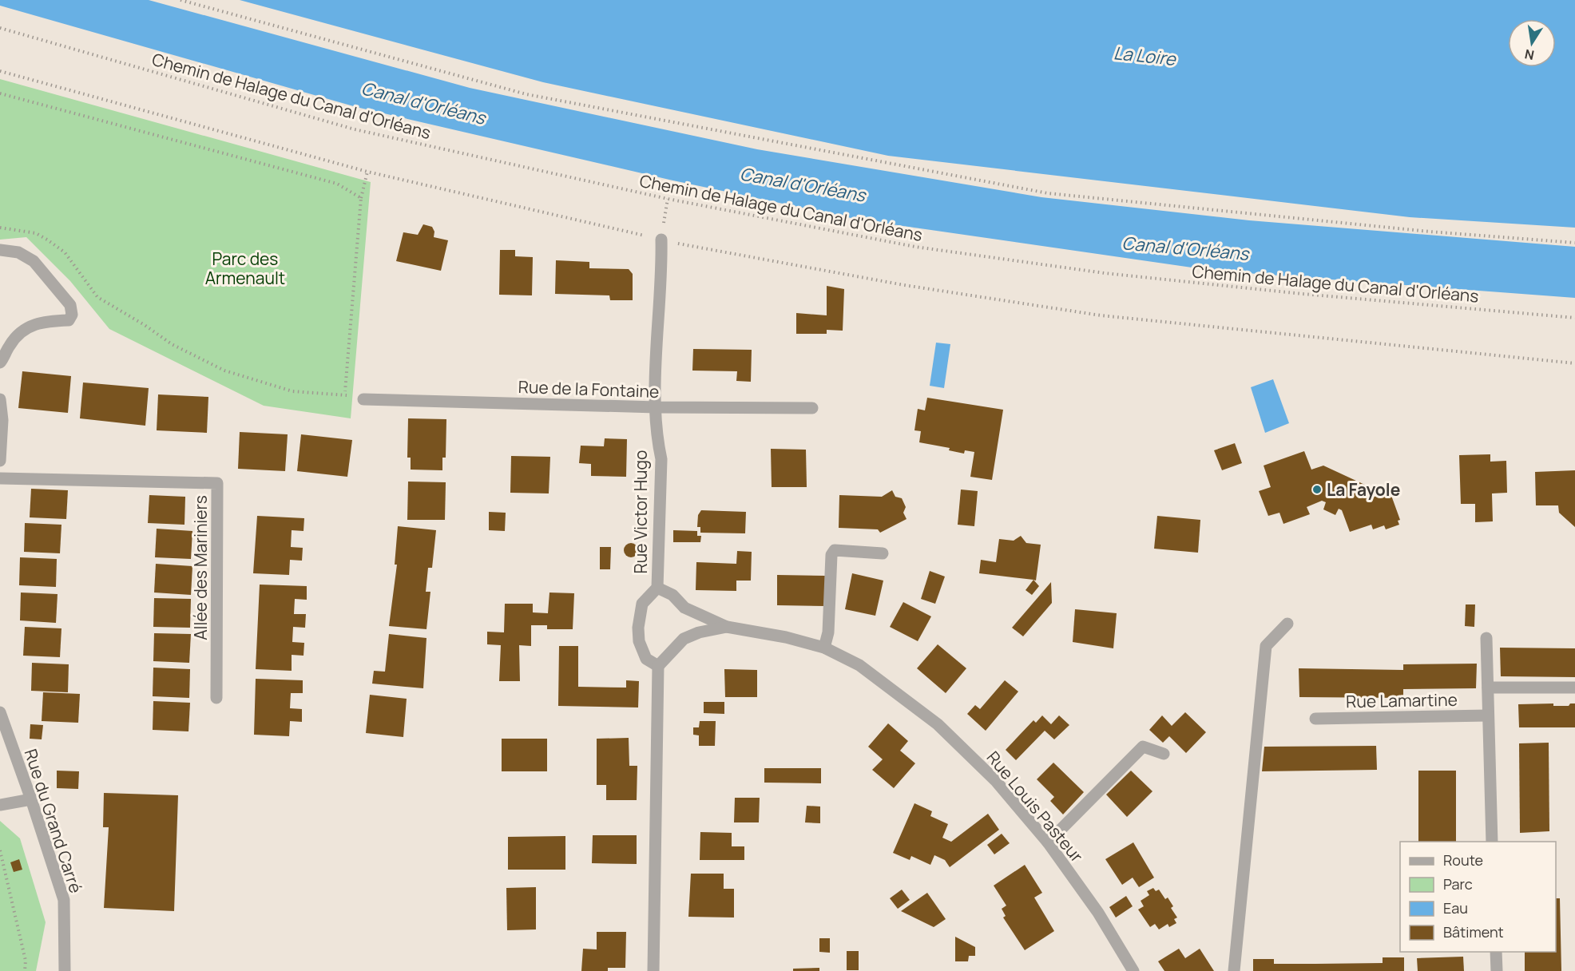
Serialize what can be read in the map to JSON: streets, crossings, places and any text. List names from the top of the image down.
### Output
{
  "streets": {
    "street": [
      "Rue de la Fontaine",
      "Rue Victor Hugo",
      "Allée des Mariniers",
      "Rue Lamartine",
      "Rue Louis Pasteur",
      "Rue du Grand Carré"
    ],
    "path": ["Chemin de Halage du Canal d'Orléans"]
  },
  "crossings": [
    ["Rue de la Fontaine", "Rue Victor Hugo"],
    ["Rue Victor Hugo", "Rue Louis Pasteur"]
  ],
  "water": ["La Loire", "Canal d'Orléans"],
  "parks": ["Parc des Armenault"],
  "places": ["La Fayole"],
  "legend": [
    "Route",
    "Parc",
    "Eau",
    "Bâtiment"
  ],
  "north": "bottom"
}
